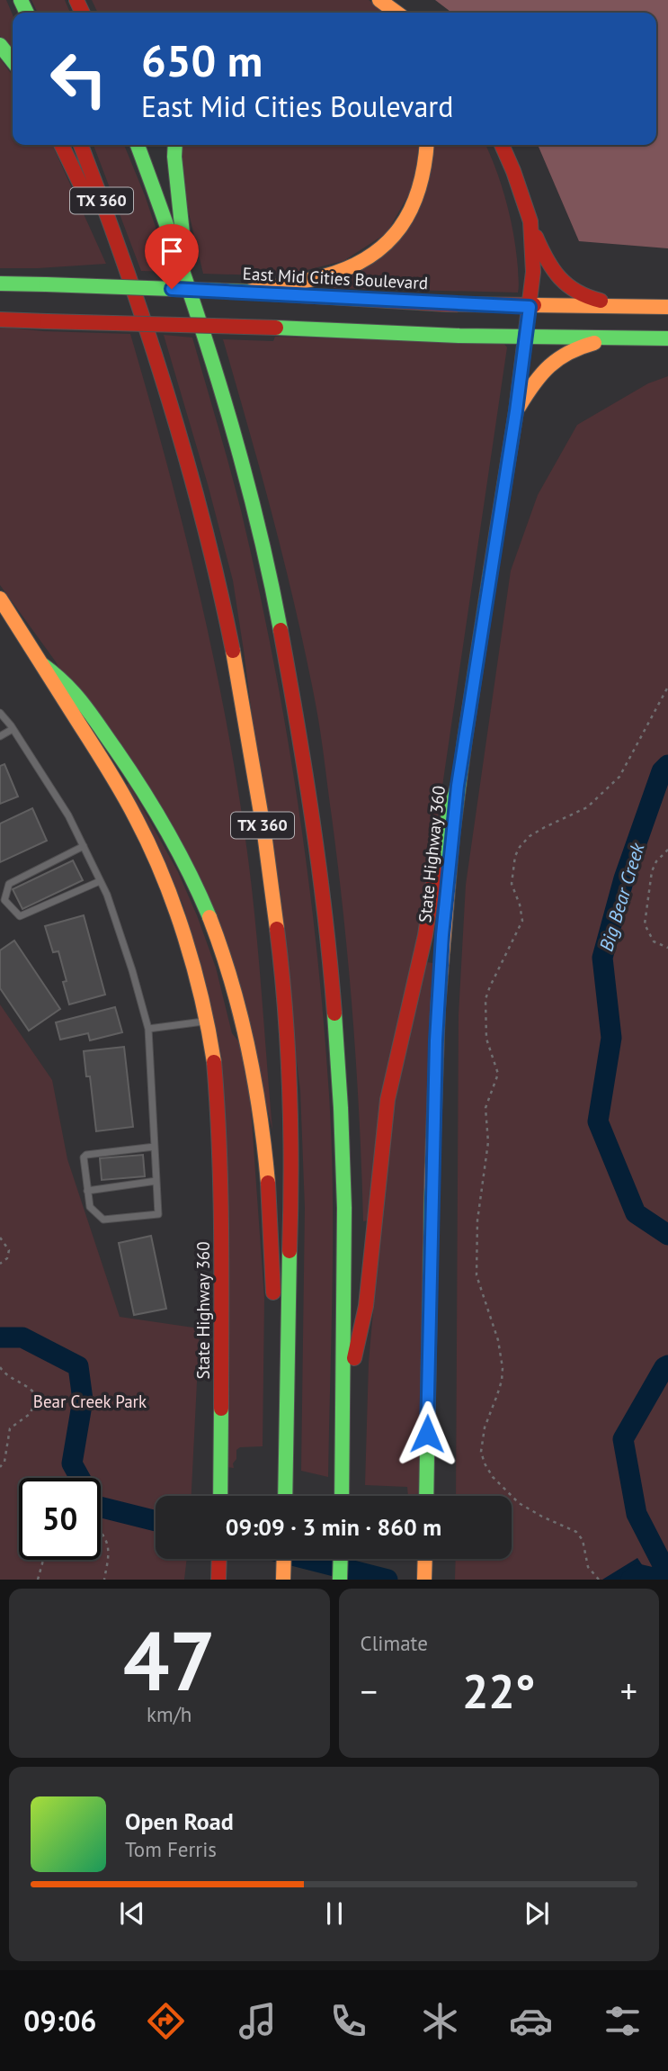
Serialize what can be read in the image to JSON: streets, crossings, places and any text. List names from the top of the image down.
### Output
{
  "streets": {
    "main road": ["TX 360", "East Mid Cities Boulevard", "State Highway 360"]
  },
  "crossings": [
    ["East Mid Cities Boulevard", "State Highway 360"]
  ],
  "water": ["Big Bear Creek"],
  "parks": ["Bear Creek Park"],
  "page": {
    "turn": ["650 m", "East Mid Cities Boulevard"],
    "limit": "50",
    "trip": "09:09 · 3 min · 860 m",
    "tile": [
      ["47", "km/h"],
      "Climate"
    ],
    "heat": ["−", "22°", "+"],
    "song": ["Open Road", "Tom Ferris"],
    "tabs": "09:06"
  }
}
